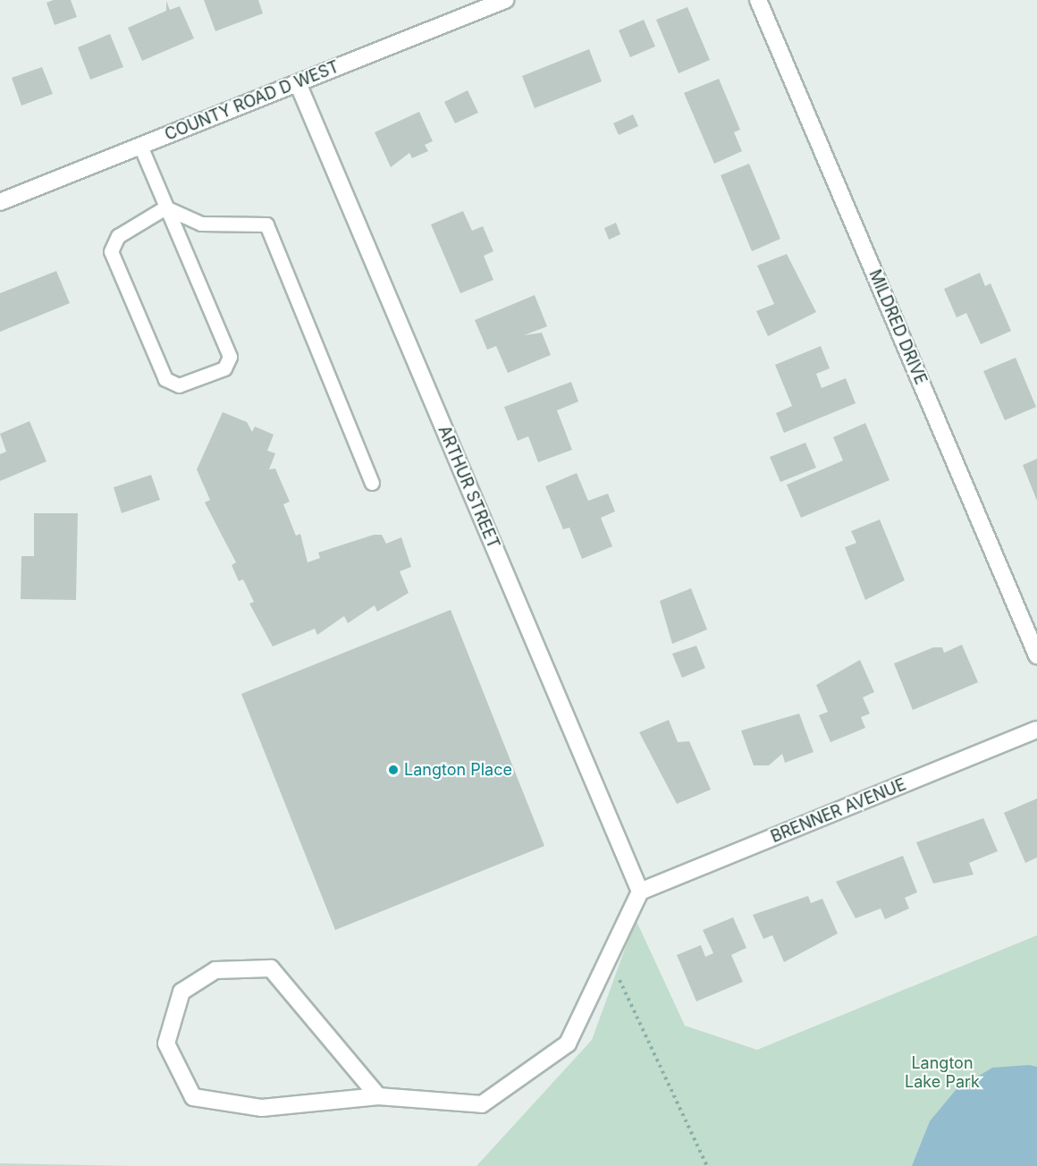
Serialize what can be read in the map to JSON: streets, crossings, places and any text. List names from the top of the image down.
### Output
{
  "streets": {
    "street": [
      "COUNTY ROAD D WEST",
      "MILDRED DRIVE",
      "ARTHUR STREET",
      "BRENNER AVENUE"
    ]
  },
  "crossings": [
    ["COUNTY ROAD D WEST", "ARTHUR STREET"],
    ["ARTHUR STREET", "BRENNER AVENUE"]
  ],
  "parks": ["Langton Lake Park"],
  "places": ["Langton Place"]
}
